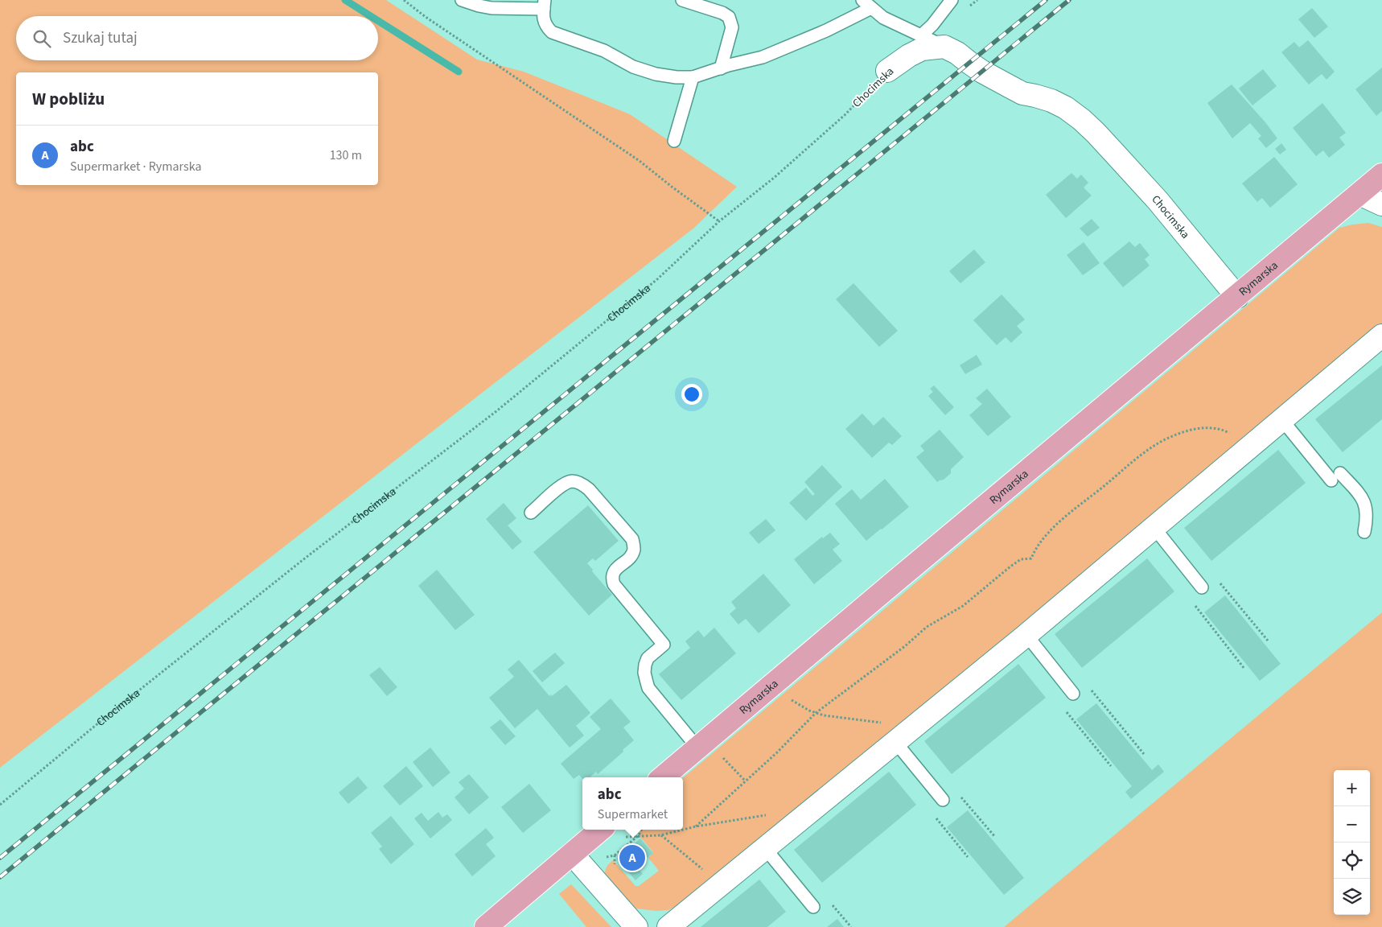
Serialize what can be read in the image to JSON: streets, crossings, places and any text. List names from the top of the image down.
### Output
{
  "streets": {
    "main road": ["Rymarska"],
    "street": ["Chocimska"]
  },
  "crossings": [
    ["Chocimska", "Rymarska"]
  ],
  "page": {
    "search": "Szukaj tutaj",
    "heading": "W pobliżu",
    "list": [
      {
        "mark": "A",
        "name": "abc",
        "note": "Supermarket · Rymarska",
        "value": "130 m"
      }
    ],
    "map_buttons": ["+", "−"],
    "popup": ["abc", "Supermarket"],
    "pins": "A"
  }
}
